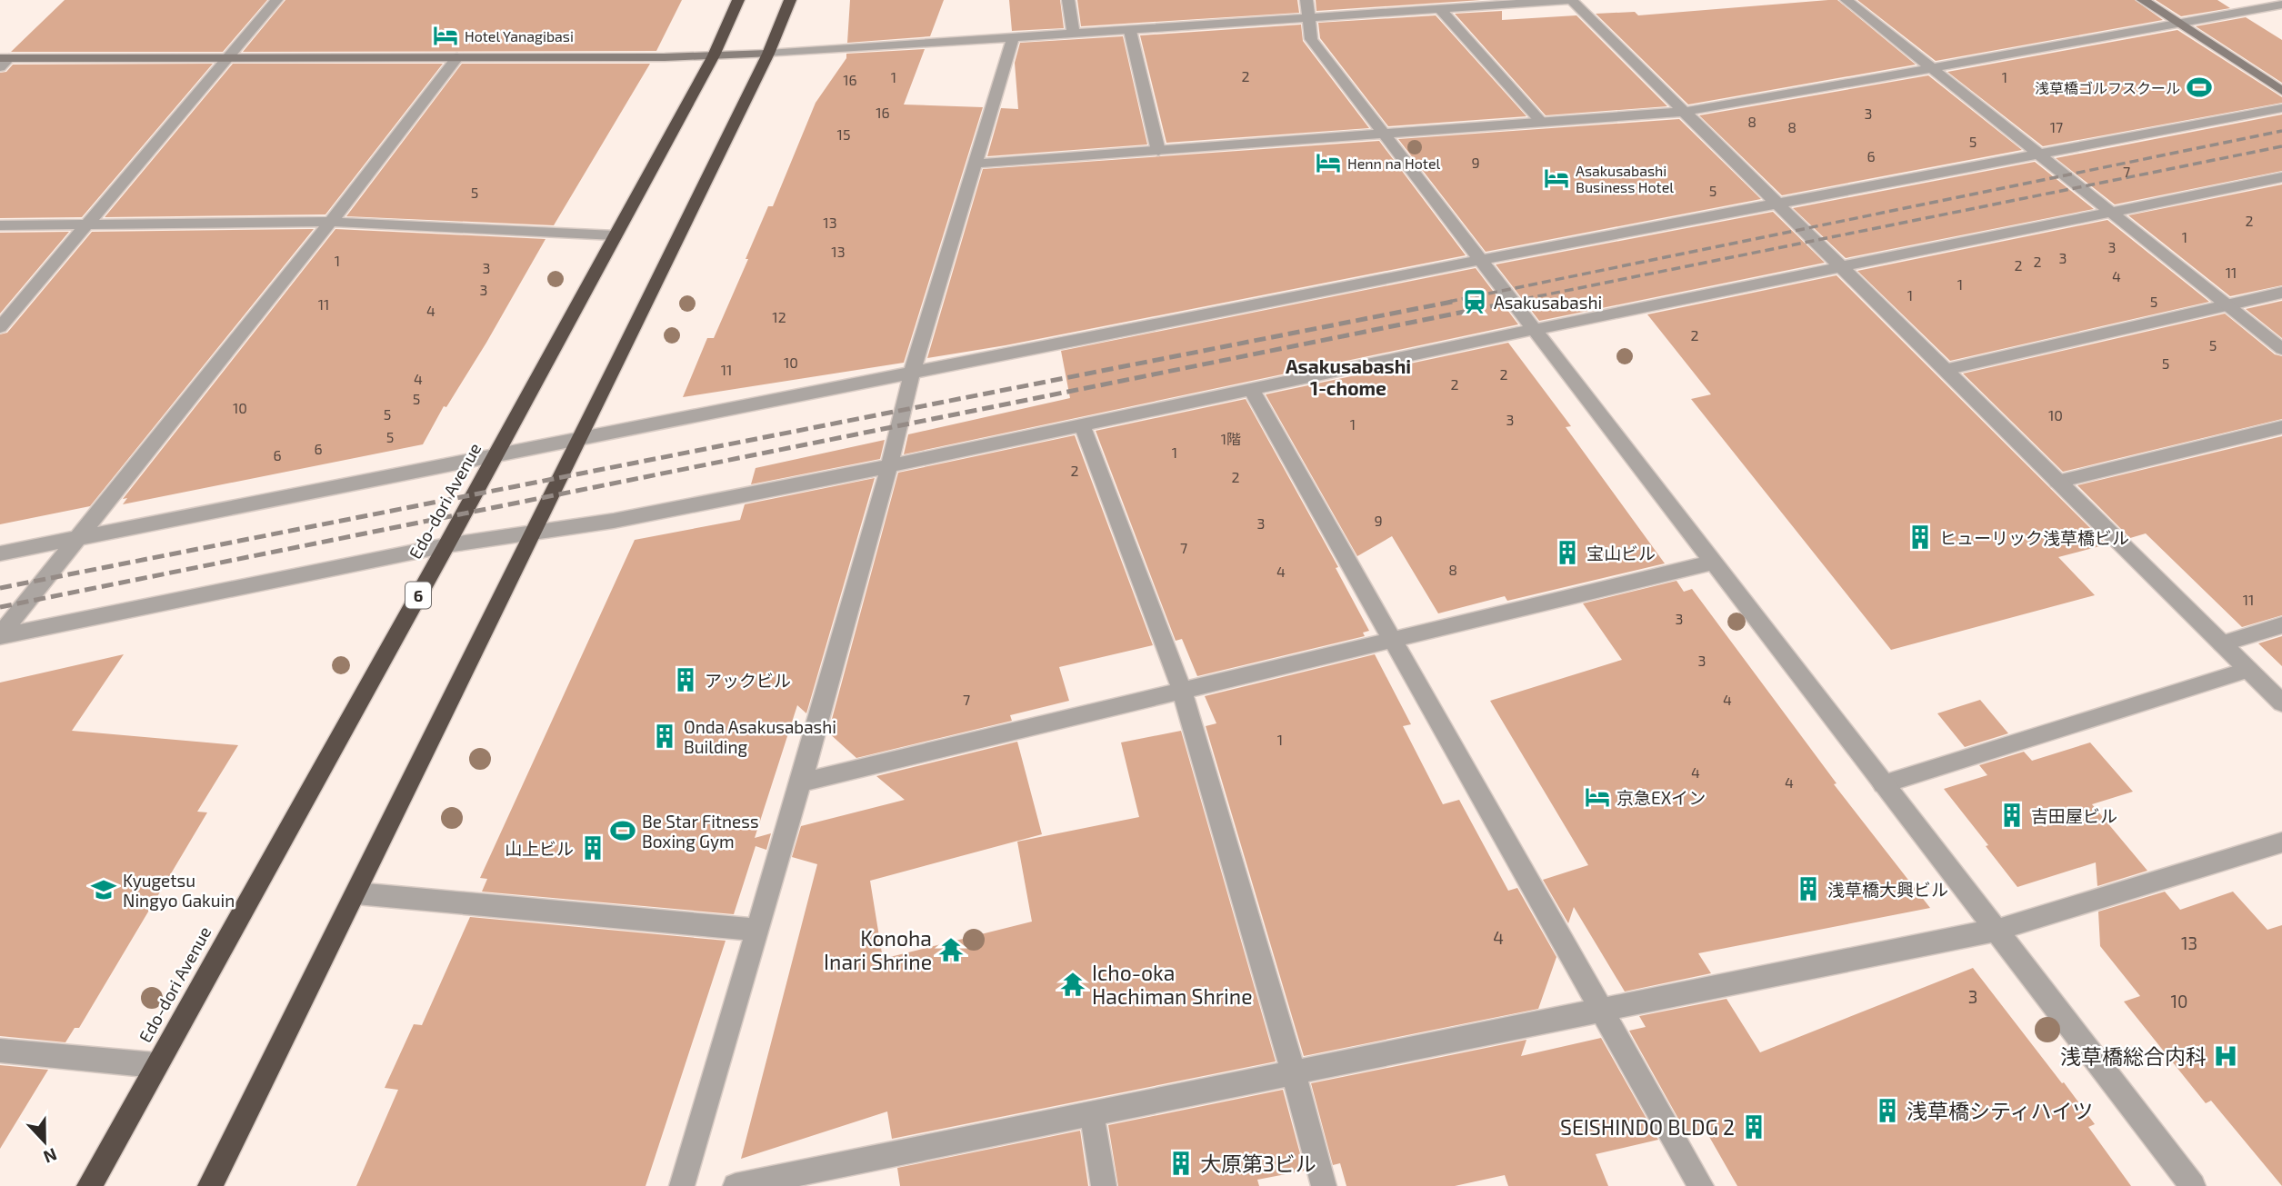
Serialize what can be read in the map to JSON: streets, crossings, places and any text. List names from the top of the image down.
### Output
{
  "streets": {
    "highway": ["Edo-dori Avenue", "6"]
  },
  "districts": ["Asakusabashi 1-chome"],
  "places": {
    "hotel": [
      "Hotel Yanagibasi",
      "Henn na Hotel",
      "Asakusabashi Business Hotel",
      "京急EXイン"
    ],
    "sports": ["浅草橋ゴルフスクール", "Be Star Fitness Boxing Gym"],
    "station": ["Asakusabashi"],
    "building": [
      "ヒューリック浅草橋ビル",
      "宝山ビル",
      "アックビル",
      "Onda Asakusabashi Building",
      "吉田屋ビル",
      "山上ビル",
      "浅草橋大興ビル",
      "浅草橋シティハイツ",
      "SEISHINDO BLDG 2",
      "大原第3ビル"
    ],
    "school or university": ["Kyugetsu Ningyo Gakuin"],
    "temple": ["Konoha Inari Shrine", "Icho-oka Hachiman Shrine"],
    "hospital": ["浅草橋総合内科"]
  },
  "house_numbers": [
    "2",
    "1",
    "1",
    "16",
    "16",
    "3",
    "8",
    "8",
    "17",
    "15",
    "5",
    "6",
    "9",
    "7",
    "5",
    "5",
    "2",
    "13",
    "1",
    "3",
    "13",
    "3",
    "1",
    "2",
    "2",
    "3",
    "11",
    "4",
    "1",
    "3",
    "1",
    "5",
    "11",
    "4",
    "12",
    "2",
    "5",
    "10",
    "5",
    "11",
    "2",
    "4",
    "2",
    "5",
    "10",
    "5",
    "10",
    "3",
    "1",
    "5",
    "1階",
    "6",
    "1",
    "6",
    "2",
    "2",
    "9",
    "3",
    "7",
    "8",
    "4",
    "11",
    "3",
    "3",
    "7",
    "4",
    "1",
    "4",
    "4",
    "4",
    "13",
    "3",
    "10"
  ],
  "north": "bottom"
}
